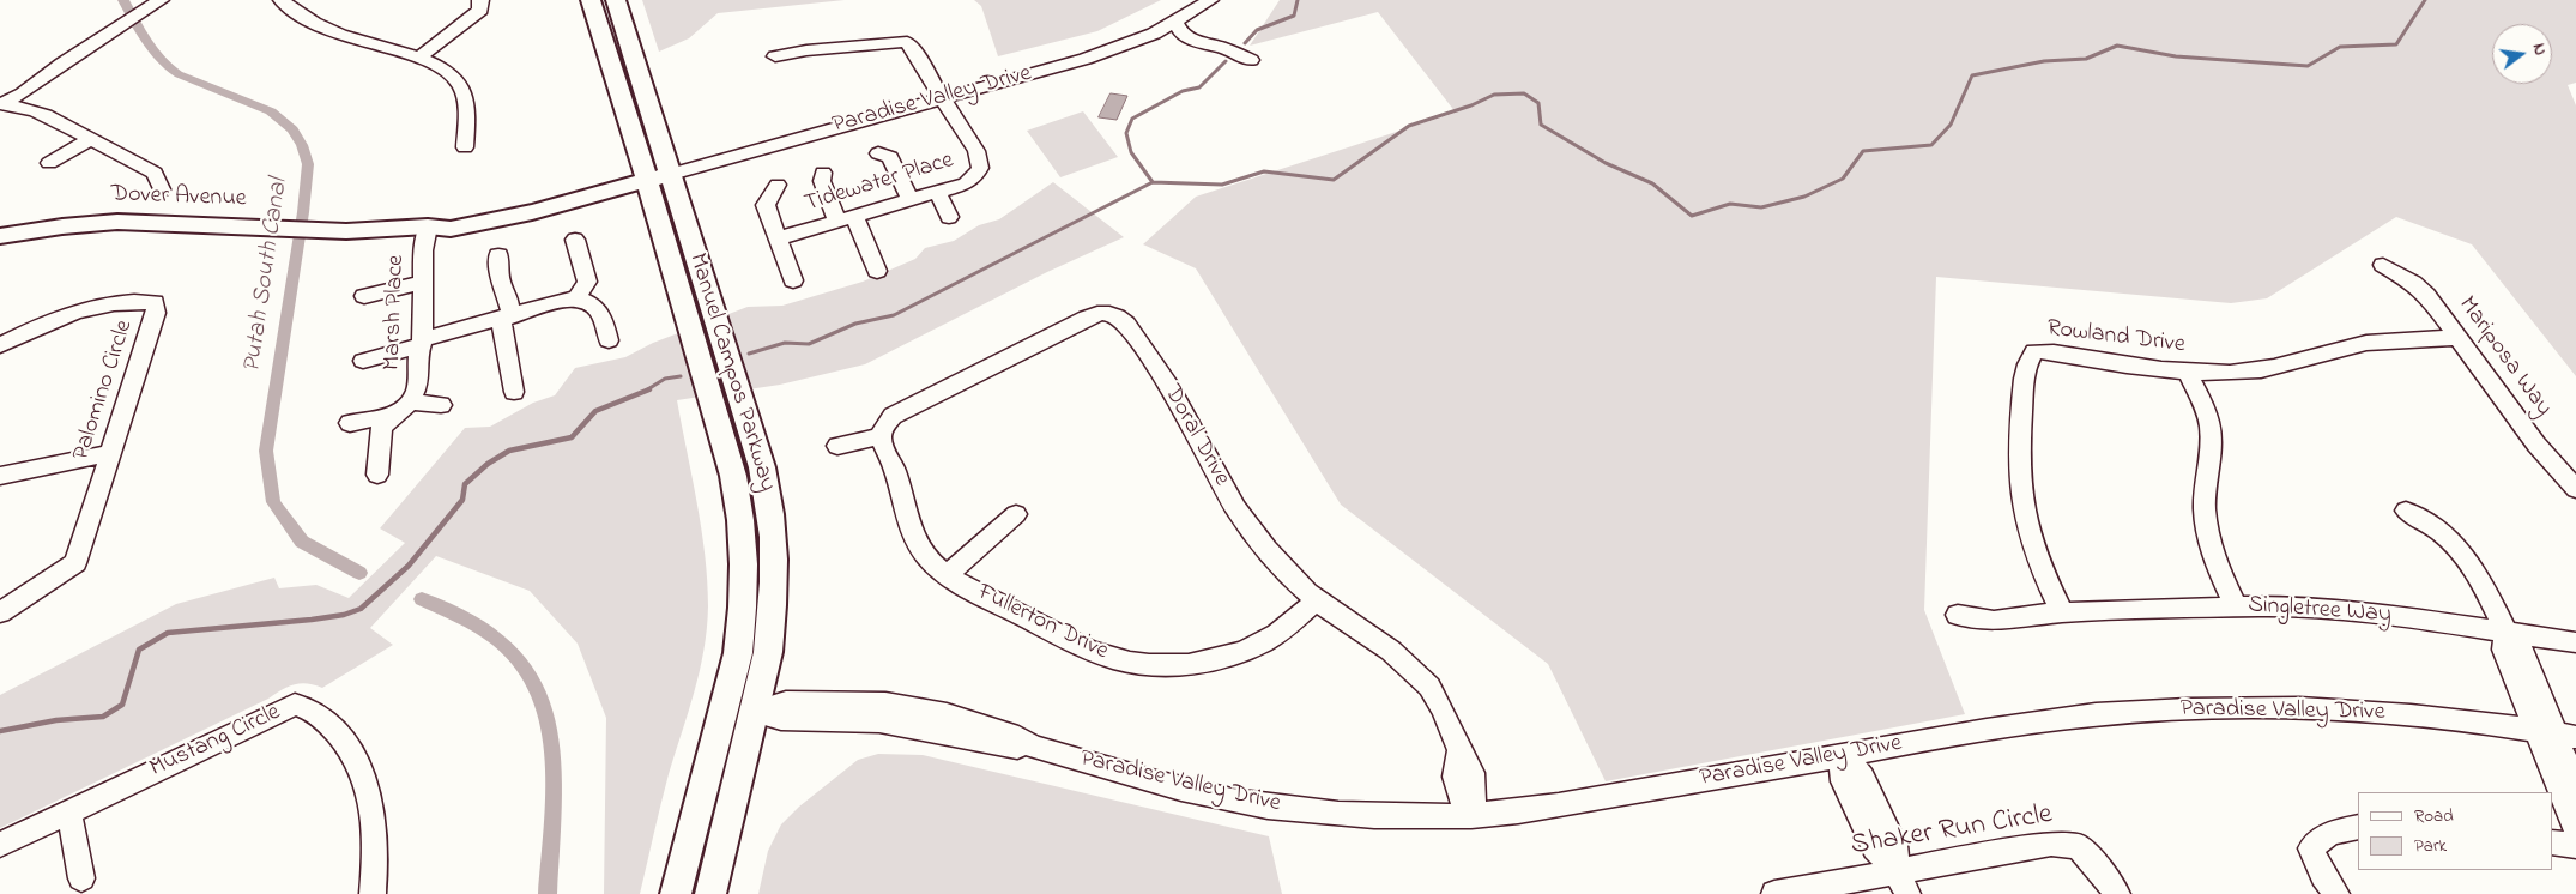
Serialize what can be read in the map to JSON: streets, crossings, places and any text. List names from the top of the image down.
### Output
{
  "streets": {
    "main road": ["Paradise Valley Drive", "Dover Avenue", "Manuel Campos Parkway"],
    "street": [
      "Tidewater Place",
      "Marsh Place",
      "Rowland Drive",
      "Mariposa Way",
      "Palomino Circle",
      "Doral Drive",
      "Singletree Way",
      "Fullerton Drive",
      "Mustang Circle",
      "Shaker Run Circle"
    ]
  },
  "crossings": [
    ["Paradise Valley Drive", "Tidewater Place"],
    ["Paradise Valley Drive", "Dover Avenue"],
    ["Paradise Valley Drive", "Manuel Campos Parkway"],
    ["Paradise Valley Drive", "Doral Drive"],
    ["Dover Avenue", "Marsh Place"],
    ["Dover Avenue", "Manuel Campos Parkway"],
    ["Rowland Drive", "Mariposa Way"],
    ["Rowland Drive", "Singletree Way"],
    ["Doral Drive", "Fullerton Drive"]
  ],
  "water": ["Putah South Canal"],
  "legend": ["Road", "Park"],
  "north": "right"
}
